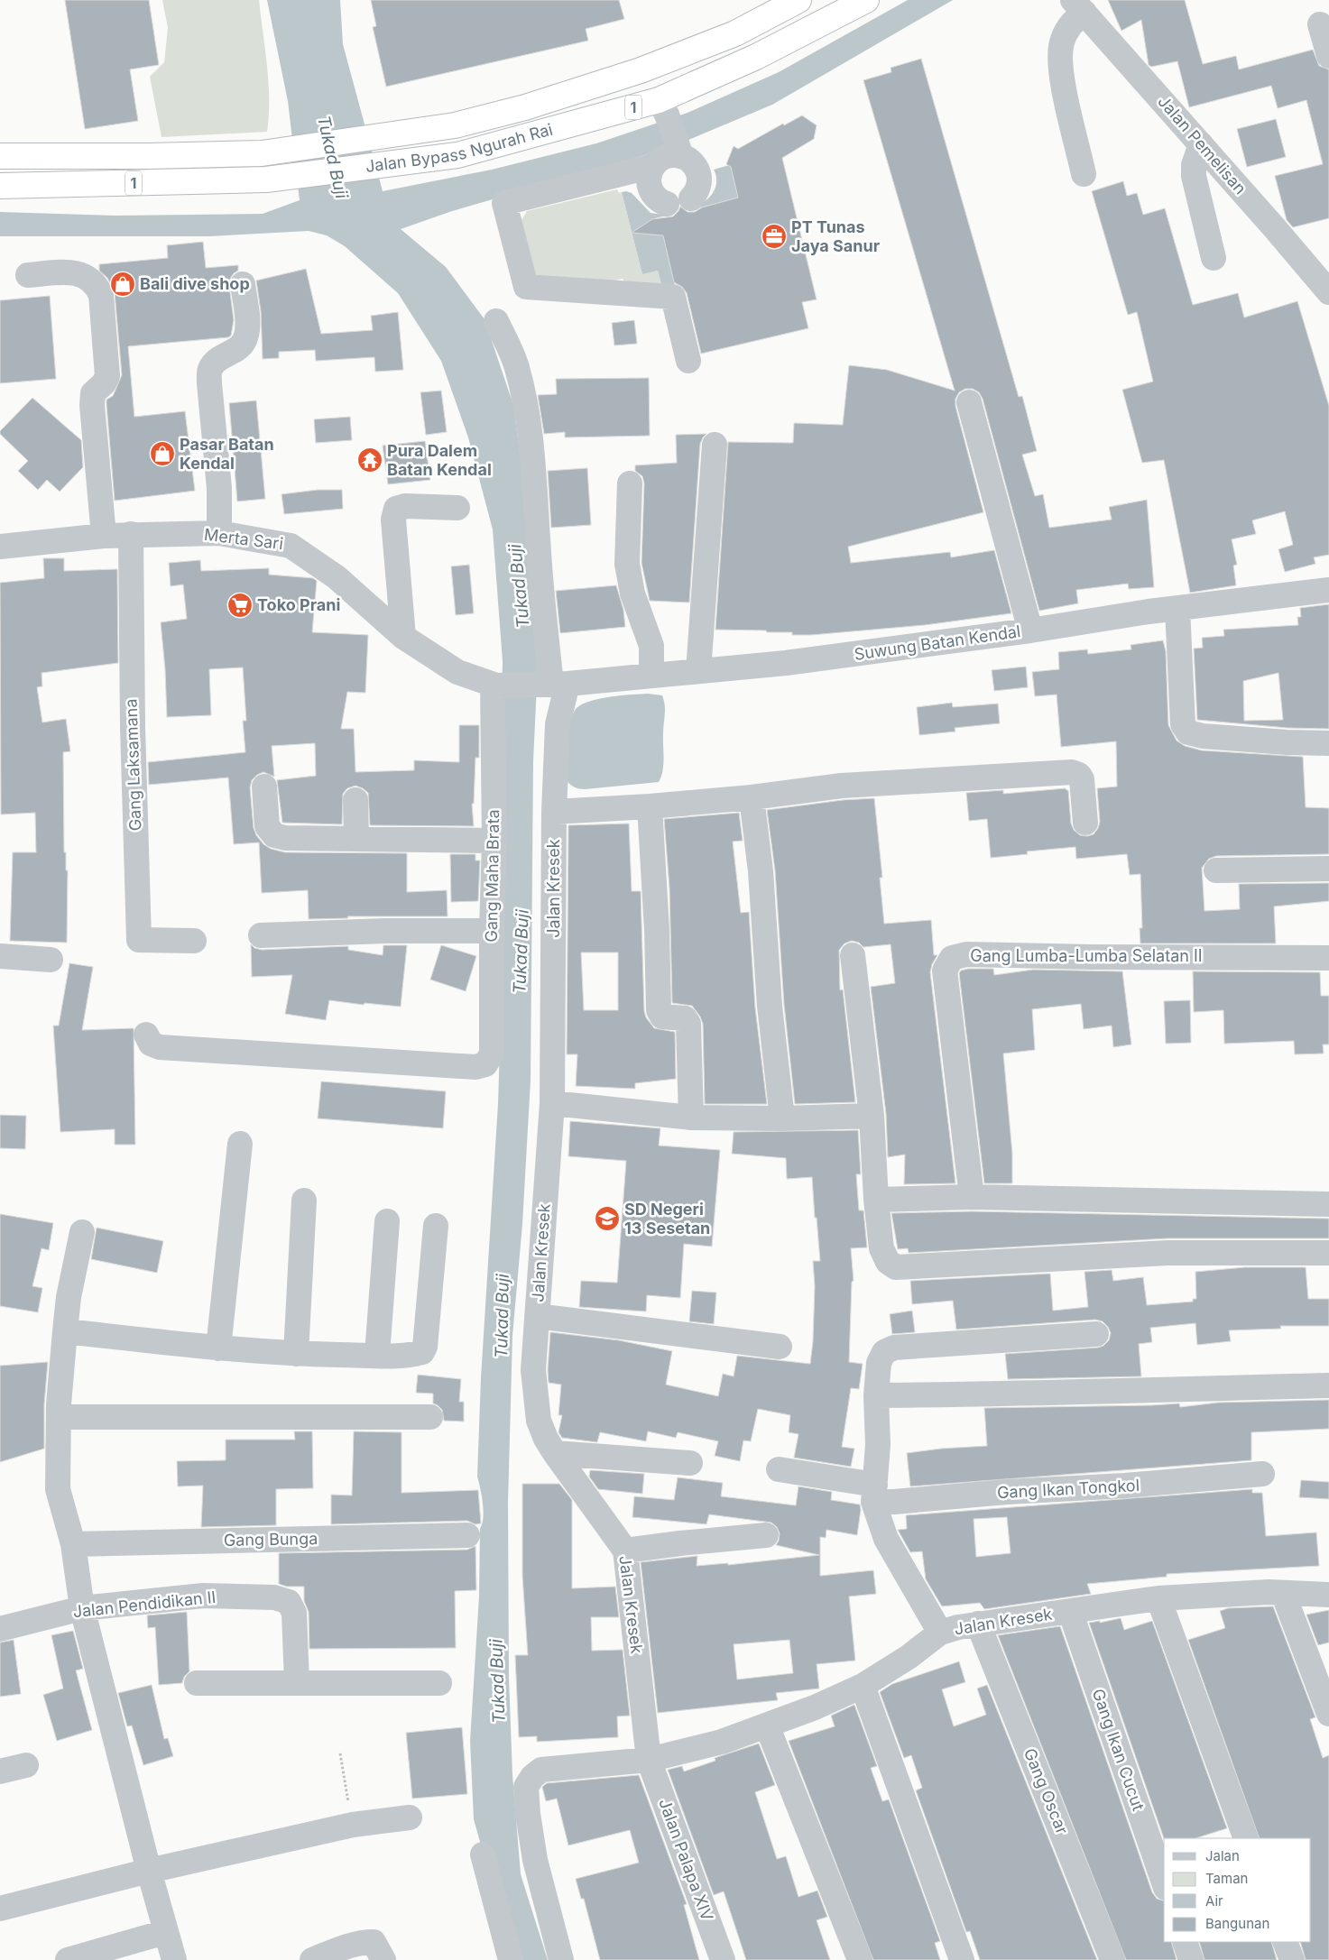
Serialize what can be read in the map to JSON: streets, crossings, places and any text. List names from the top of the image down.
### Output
{
  "streets": {
    "highway": ["1", "Jalan Bypass Ngurah Rai"],
    "street": [
      "Jalan Pemelisan",
      "Merta Sari",
      "Suwung Batan Kendal",
      "Gang Laksamana",
      "Gang Maha Brata",
      "Jalan Kresek",
      "Gang Lumba-Lumba Selatan II",
      "Gang Ikan Tongkol",
      "Gang Bunga",
      "Jalan Pendidikan II",
      "Gang Ikan Cucut",
      "Gang Oscar",
      "Jalan Palapa XIV"
    ]
  },
  "crossings": [
    ["Merta Sari", "Suwung Batan Kendal"],
    ["Merta Sari", "Gang Laksamana"],
    ["Merta Sari", "Gang Maha Brata"],
    ["Suwung Batan Kendal", "Gang Maha Brata"],
    ["Suwung Batan Kendal", "Jalan Kresek"],
    ["Jalan Kresek", "Gang Ikan Cucut"],
    ["Jalan Kresek", "Gang Oscar"],
    ["Jalan Kresek", "Jalan Palapa XIV"]
  ],
  "water": ["Tukad Buji"],
  "places": {
    "office": ["PT Tunas Jaya Sanur"],
    "shop": ["Bali dive shop", "Pasar Batan Kendal"],
    "temple": ["Pura Dalem Batan Kendal"],
    "supermarket": ["Toko Prani"],
    "school or university": ["SD Negeri 13 Sesetan"]
  },
  "legend": [
    "Jalan",
    "Taman",
    "Air",
    "Bangunan"
  ]
}
